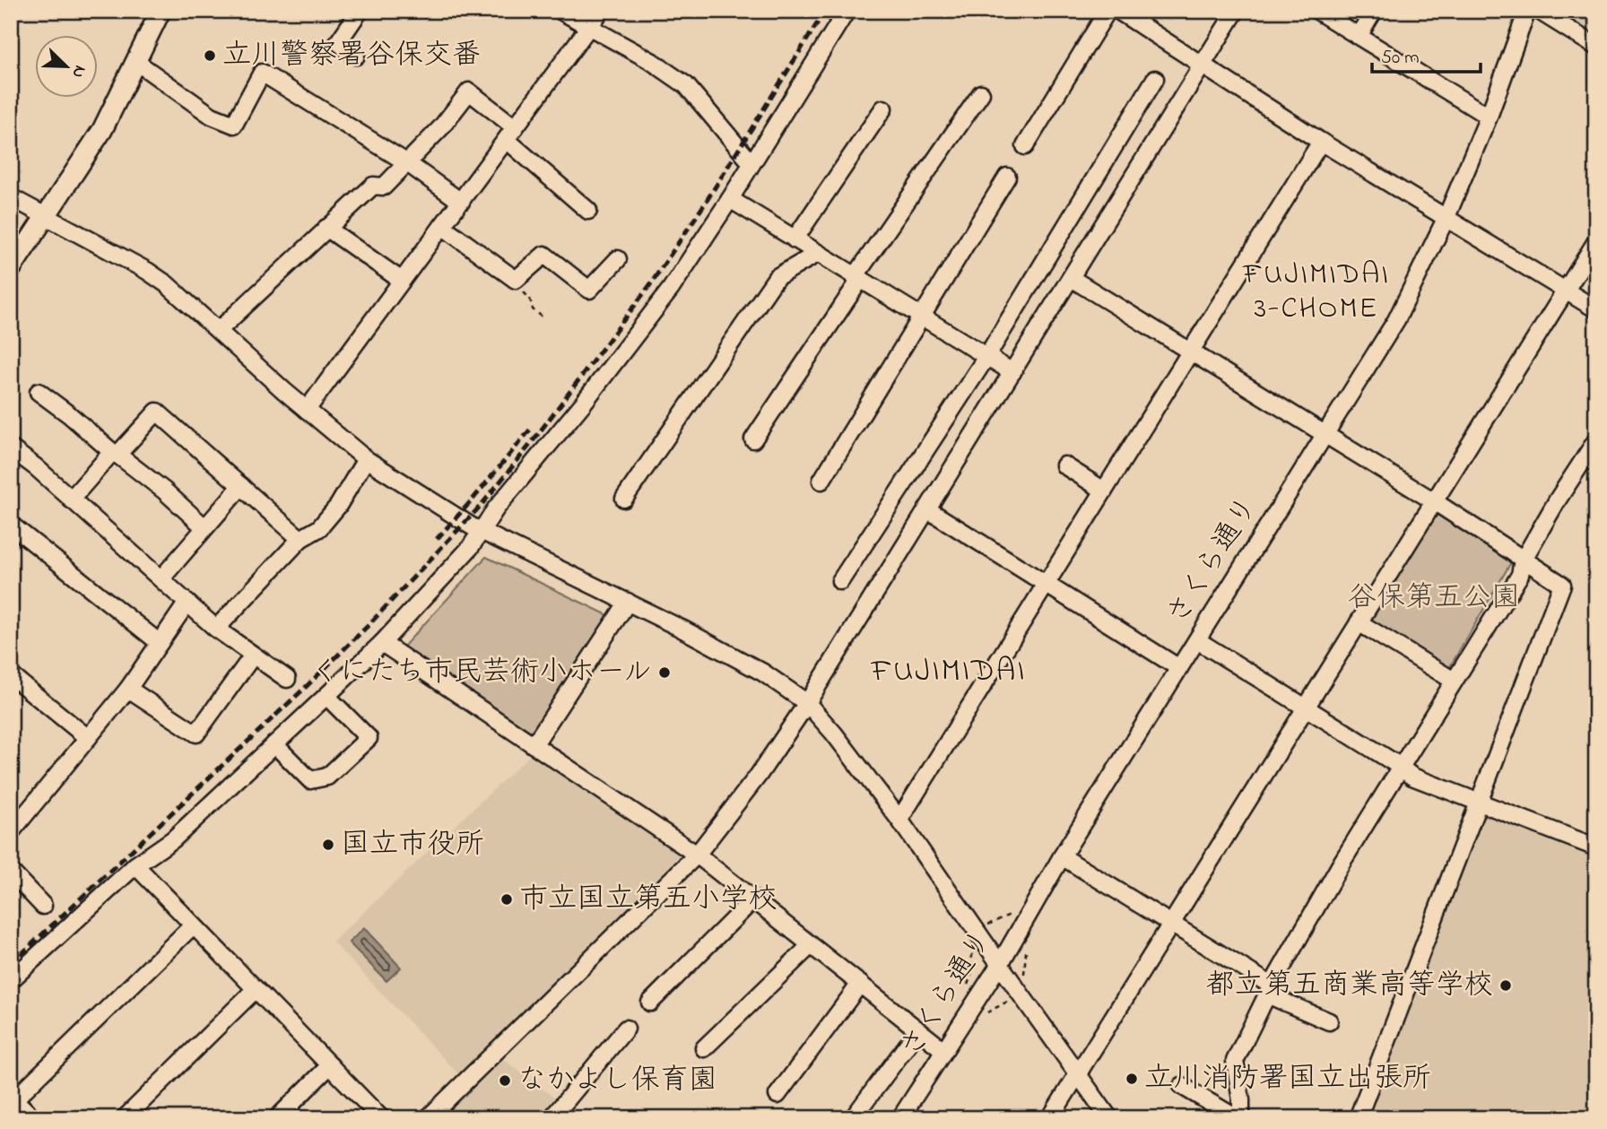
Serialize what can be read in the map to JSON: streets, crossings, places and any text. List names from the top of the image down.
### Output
{
  "streets": {
    "street": ["さくら通り"]
  },
  "districts": ["FUJIMIDAI 3-CHOME", "FUJIMIDAI"],
  "parks": ["谷保第五公園"],
  "places": [
    "立川警察署谷保交番",
    "くにたち市民芸術小ホール",
    "国立市役所",
    "市立国立第五小学校",
    "都立第五商業高等学校",
    "立川消防署国立出張所",
    "なかよし保育園"
  ],
  "scale_bar": "50 m",
  "north": "bottom right"
}
